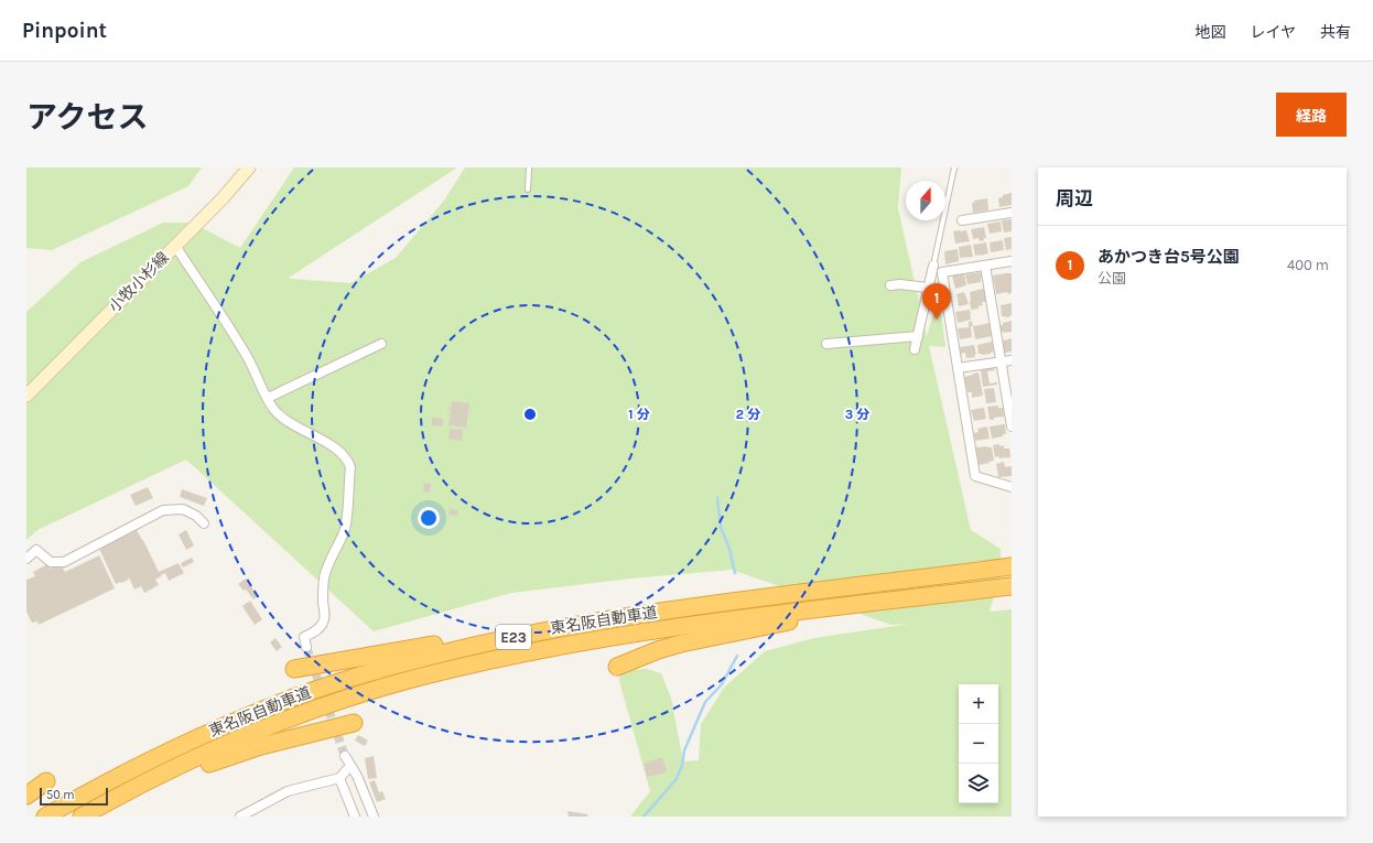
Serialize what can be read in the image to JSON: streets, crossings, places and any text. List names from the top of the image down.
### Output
{
  "streets": {
    "highway": ["東名阪自動車道", "E23"],
    "main road": ["小牧小杉線"]
  },
  "scale_bar": "50 m",
  "north": "top",
  "page": {
    "header": "Pinpoint",
    "nav": ["地図", "レイヤ", "共有"],
    "title": "アクセス",
    "buttons": "経路",
    "heading": "周辺",
    "list": [
      {
        "mark": "1",
        "name": "あかつき台5号公園",
        "note": "公園",
        "value": "400 m"
      }
    ],
    "pins": "1",
    "map_buttons": ["+", "−"],
    "scale": "50 m"
  },
  "rings": ["1 分", "2 分", "3 分"]
}
